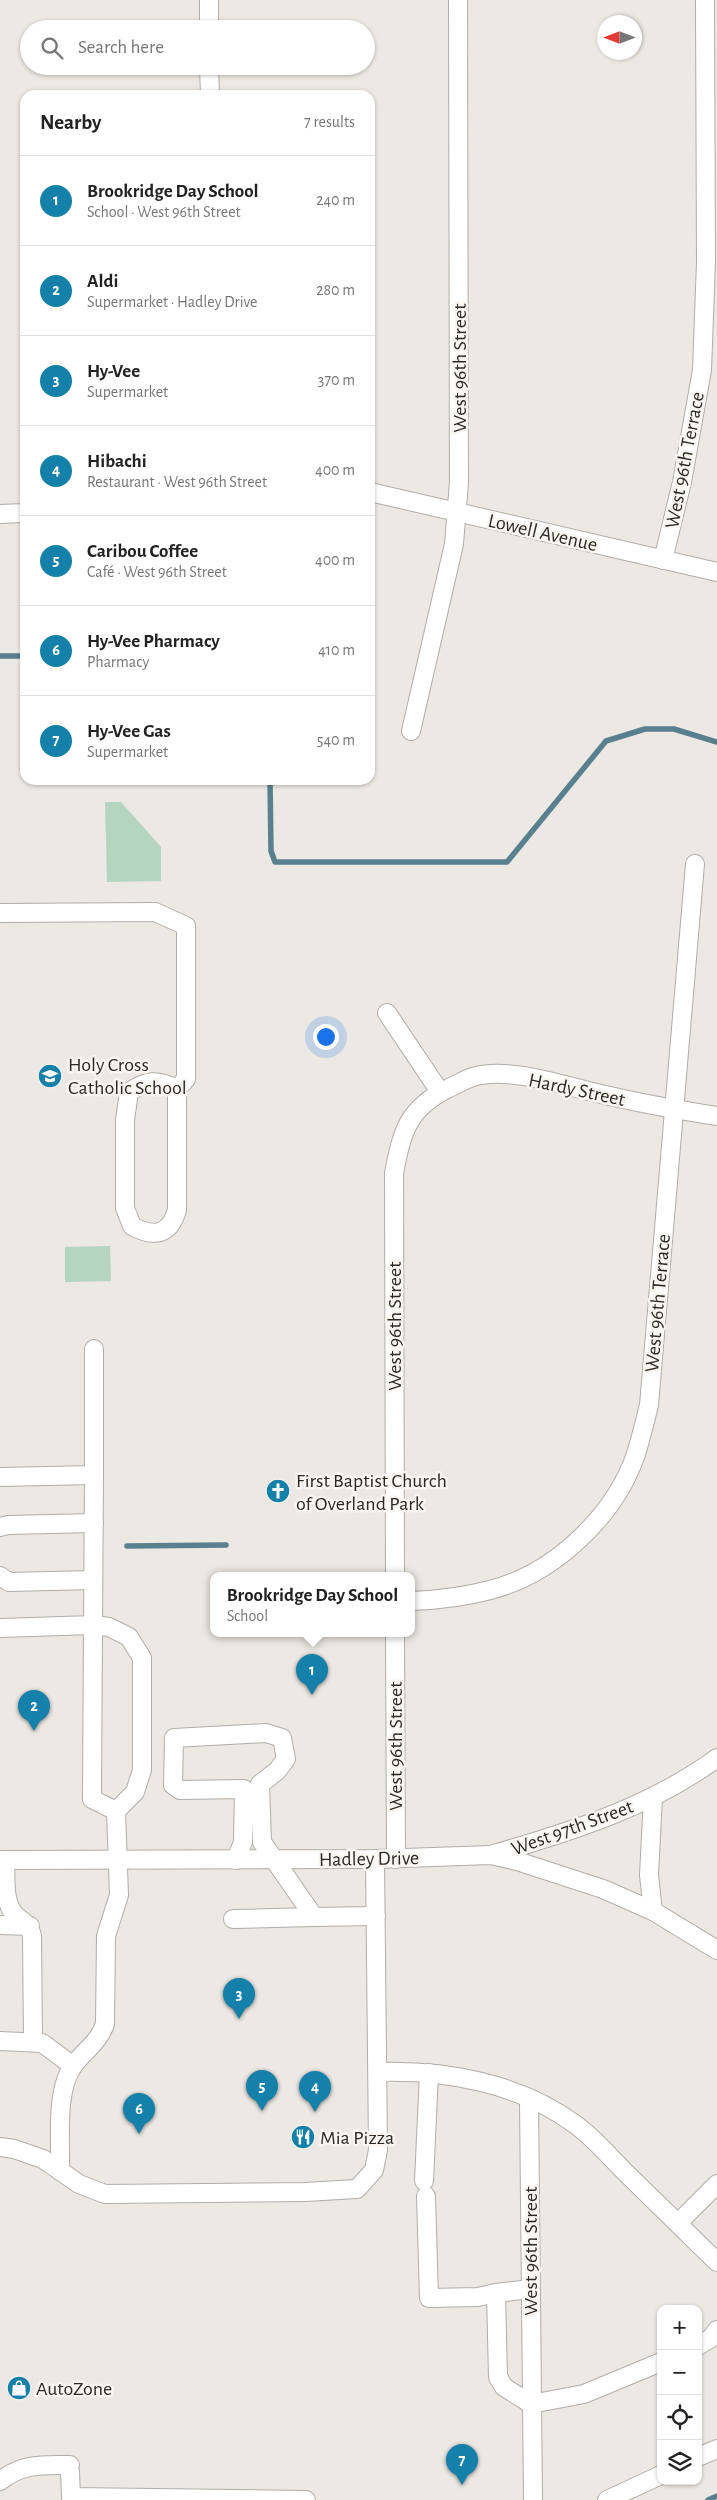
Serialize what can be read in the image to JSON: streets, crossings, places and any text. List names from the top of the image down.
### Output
{
  "streets": {
    "street": [
      "West 96th Street",
      "West 96th Terrace",
      "Lowell Avenue",
      "Hardy Street",
      "West 97th Street",
      "Hadley Drive"
    ]
  },
  "crossings": [
    ["West 96th Street", "Lowell Avenue"],
    ["West 96th Street", "Hardy Street"],
    ["West 96th Street", "Hadley Drive"],
    ["West 96th Terrace", "Lowell Avenue"],
    ["West 96th Terrace", "Hardy Street"],
    ["West 97th Street", "Hadley Drive"]
  ],
  "places": {
    "school or university": ["Holy Cross Catholic School"],
    "church": ["First Baptist Church of Overland Park"],
    "restaurant": ["Mia Pizza"],
    "shop": ["AutoZone"]
  },
  "north": "left",
  "page": {
    "search": "Search here",
    "heading": ["Nearby", "7 results"],
    "list": [
      {
        "mark": "1",
        "name": "Brookridge Day School",
        "note": "School · West 96th Street",
        "value": "240 m"
      },
      {
        "mark": "2",
        "name": "Aldi",
        "note": "Supermarket · Hadley Drive",
        "value": "280 m"
      },
      {
        "mark": "3",
        "name": "Hy-Vee",
        "note": "Supermarket",
        "value": "370 m"
      },
      {
        "mark": "4",
        "name": "Hibachi",
        "note": "Restaurant · West 96th Street",
        "value": "400 m"
      },
      {
        "mark": "5",
        "name": "Caribou Coffee",
        "note": "Café · West 96th Street",
        "value": "400 m"
      },
      {
        "mark": "6",
        "name": "Hy-Vee Pharmacy",
        "note": "Pharmacy",
        "value": "410 m"
      },
      {
        "mark": "7",
        "name": "Hy-Vee Gas",
        "note": "Supermarket",
        "value": "540 m"
      }
    ],
    "popup": ["Brookridge Day School", "School"],
    "pins": [
      "1",
      "2",
      "3",
      "5",
      "4",
      "6",
      "7"
    ],
    "map_buttons": ["+", "−"]
  }
}
